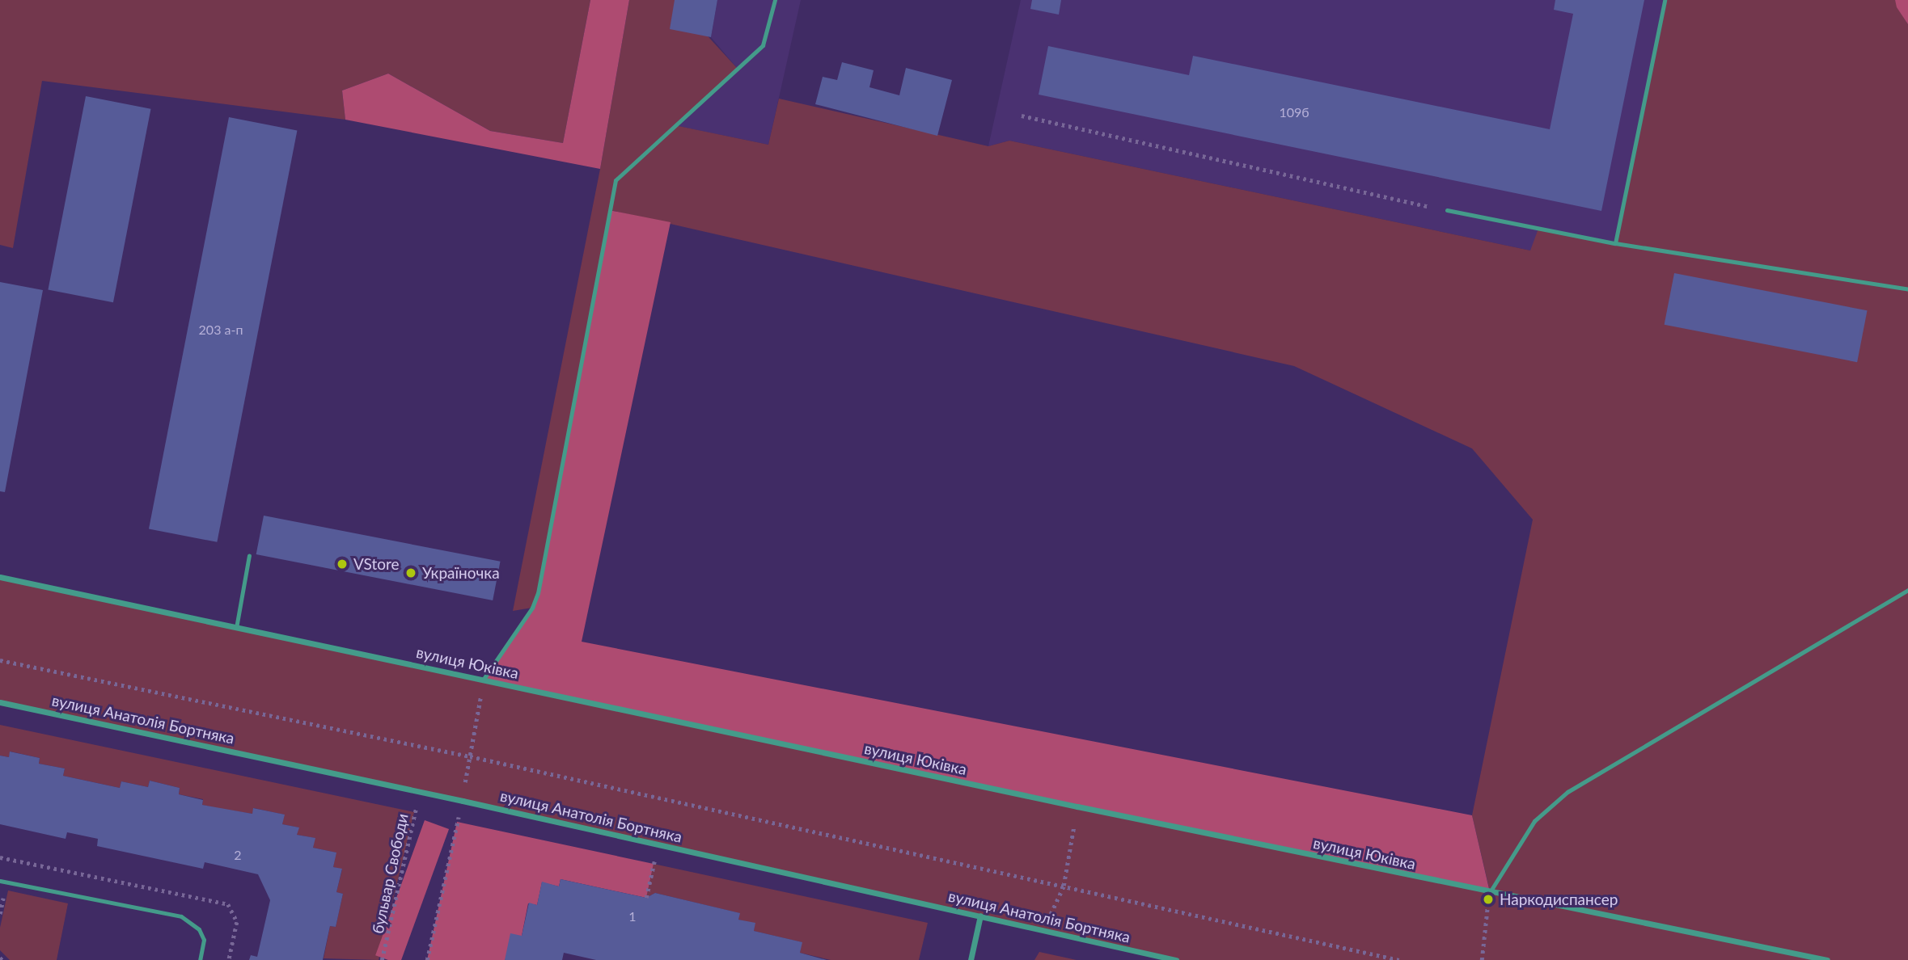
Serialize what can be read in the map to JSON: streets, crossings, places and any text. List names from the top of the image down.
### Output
{
  "streets": {
    "street": ["вулиця Юківка", "вулиця Анатолія Бортняка"],
    "path": ["бульвар Свободи"]
  },
  "crossings": [
    ["вулиця Анатолія Бортняка", "бульвар Свободи"]
  ],
  "places": ["VStore", "Україночка", "Наркодиспансер"],
  "house_numbers": [
    "109б",
    "203 а-п",
    "2",
    "1"
  ]
}
